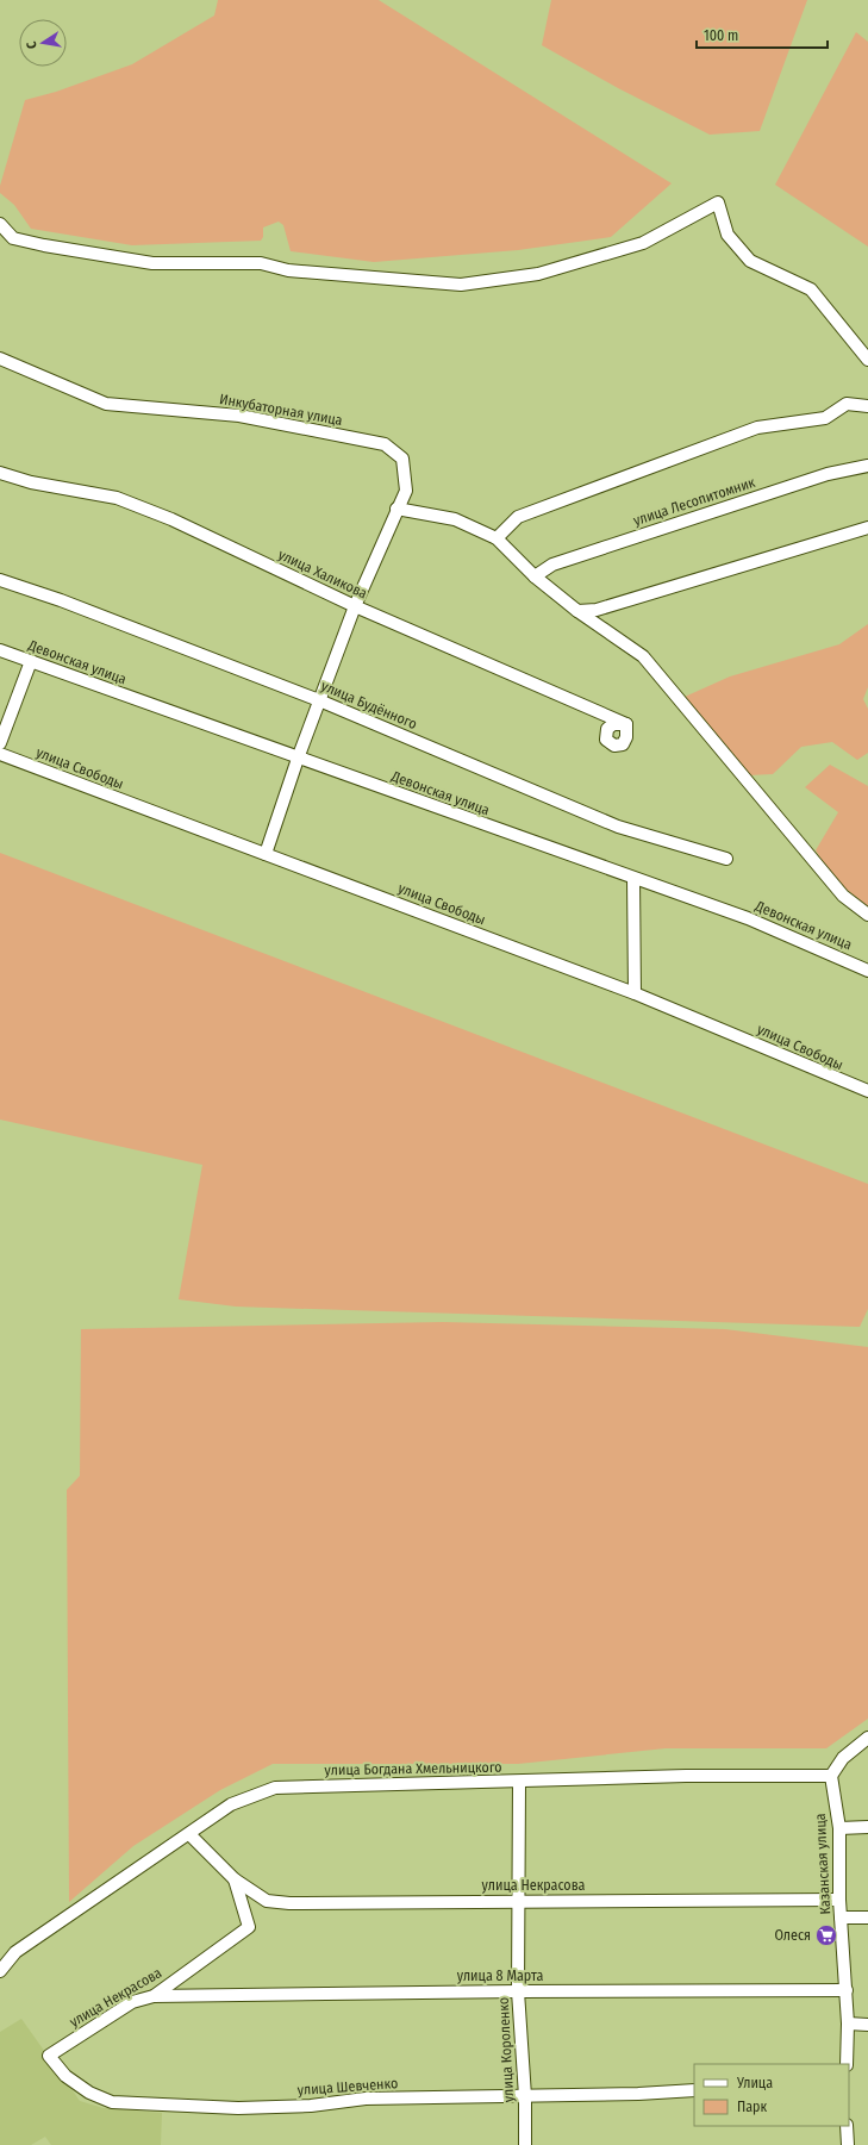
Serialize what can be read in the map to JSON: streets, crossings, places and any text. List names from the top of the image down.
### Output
{
  "streets": {
    "street": [
      "Инкубаторная улица",
      "улица Лесопитомник",
      "улица Халикова",
      "Девонская улица",
      "улица Будённого",
      "улица Свободы",
      "улица Богдана Хмельницкого",
      "Казанская улица",
      "улица Некрасова",
      "улица 8 Марта",
      "улица Короленко",
      "улица Шевченко"
    ]
  },
  "crossings": [
    ["Инкубаторная улица", "улица Халикова"],
    ["Инкубаторная улица", "Девонская улица"],
    ["Инкубаторная улица", "улица Будённого"],
    ["Инкубаторная улица", "улица Свободы"],
    ["улица Богдана Хмельницкого", "Казанская улица"],
    ["улица Богдана Хмельницкого", "улица Некрасова"],
    ["улица Богдана Хмельницкого", "улица Короленко"],
    ["Казанская улица", "улица Некрасова"],
    ["Казанская улица", "улица 8 Марта"],
    ["улица Некрасова", "улица 8 Марта"],
    ["улица Некрасова", "улица Короленко"],
    ["улица Некрасова", "улица Шевченко"],
    ["улица 8 Марта", "улица Короленко"],
    ["улица Короленко", "улица Шевченко"]
  ],
  "places": {
    "supermarket": ["Олеся"]
  },
  "legend": ["Улица", "Парк"],
  "scale_bar": "100 m",
  "north": "left"
}
